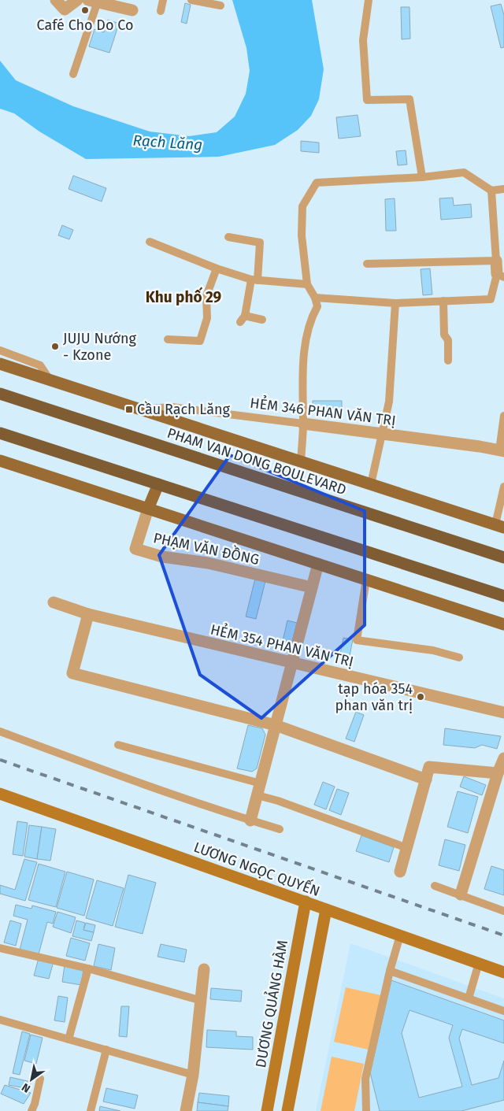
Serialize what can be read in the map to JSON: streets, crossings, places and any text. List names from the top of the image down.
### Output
{
  "streets": {
    "highway": ["PHAM VAN DONG BOULEVARD"],
    "street": [
      "HẺM 346 PHAN VĂN TRỊ",
      "PHẠM VĂN ĐỒNG",
      "HẺM 354 PHAN VĂN TRỊ",
      "LƯƠNG NGỌC QUYẾN",
      "DƯƠNG QUẢNG HÀM"
    ]
  },
  "crossings": [
    ["HẺM 346 PHAN VĂN TRỊ", "PHAM VAN DONG BOULEVARD"],
    ["LƯƠNG NGỌC QUYẾN", "DƯƠNG QUẢNG HÀM"]
  ],
  "districts": ["Khu phố 29"],
  "water": ["Rạch Lăng"],
  "places": {
    "other": ["Café Cho Do Co", "JUJU Nướng - Kzone", "tạp hóa 354 phan văn trị"],
    "transit": ["Cầu Rạch Lăng"]
  },
  "north": "bottom left"
}
